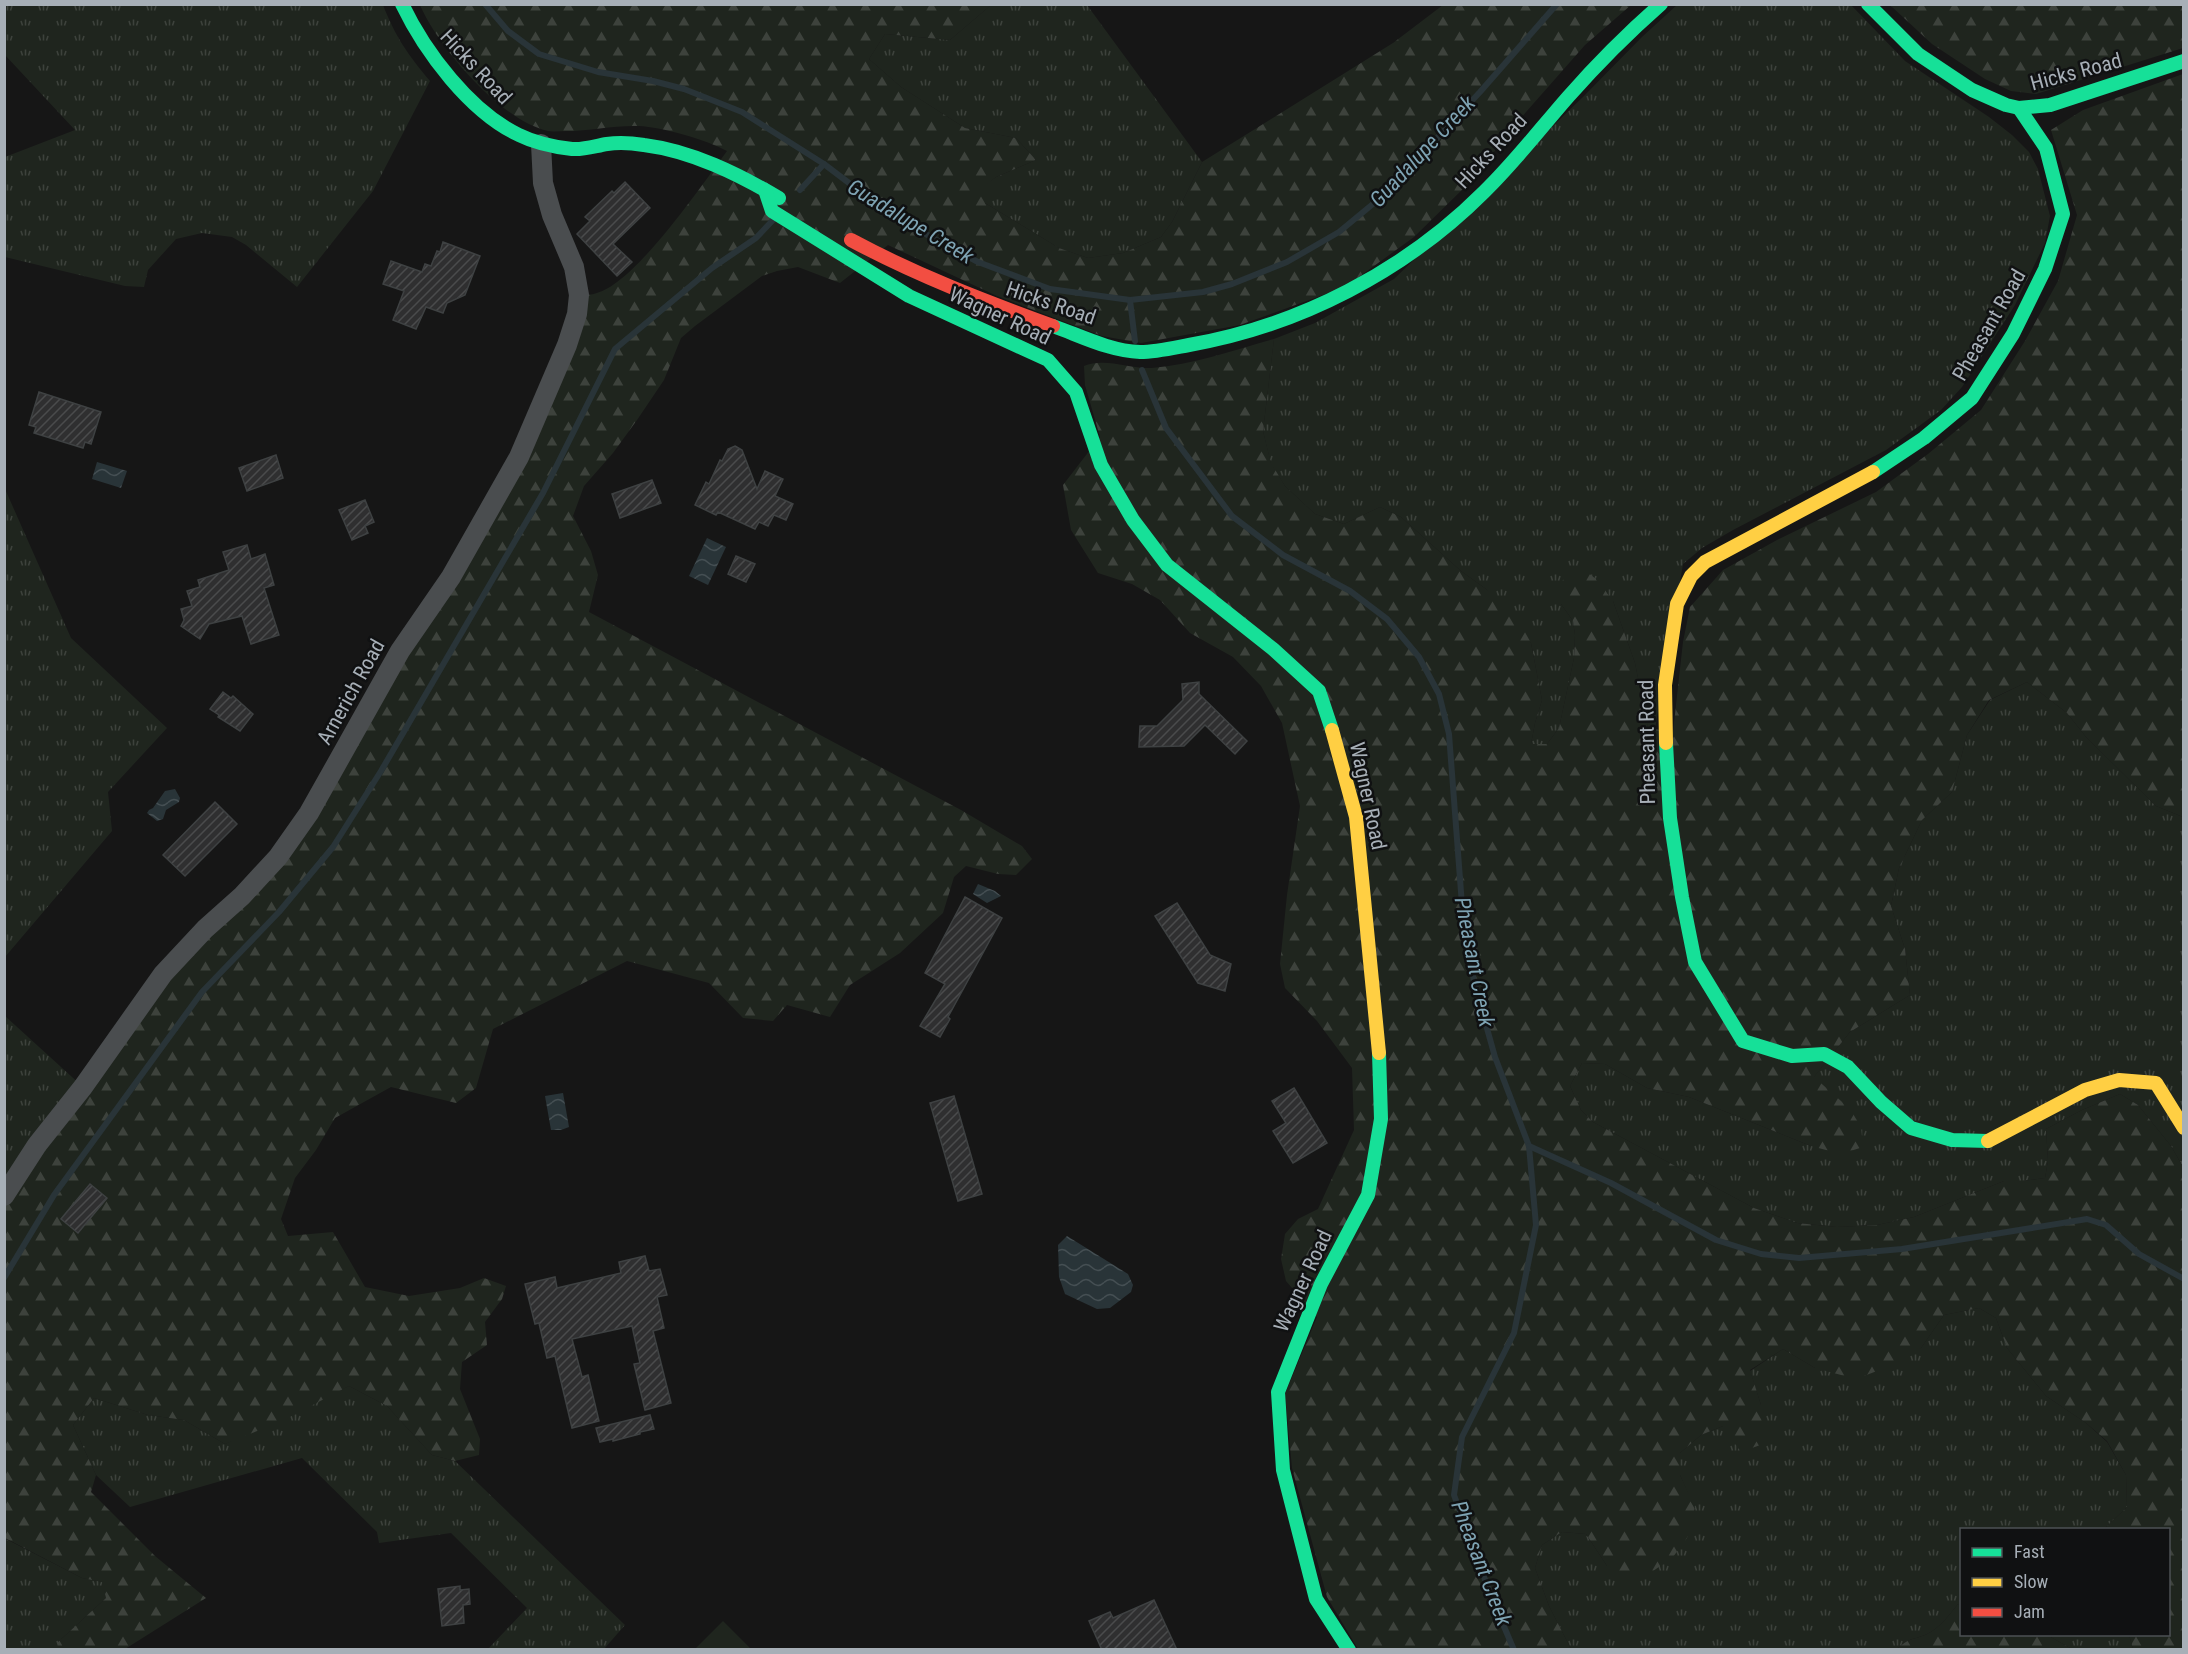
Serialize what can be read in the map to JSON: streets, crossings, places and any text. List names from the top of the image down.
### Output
{
  "streets": {
    "street": [
      "Hicks Road",
      "Wagner Road",
      "Pheasant Road",
      "Arnerich Road"
    ]
  },
  "crossings": [
    ["Hicks Road", "Wagner Road"],
    ["Hicks Road", "Pheasant Road"],
    ["Hicks Road", "Arnerich Road"]
  ],
  "water": ["Guadalupe Creek", "Pheasant Creek"],
  "legend": ["Fast", "Slow", "Jam"]
}
